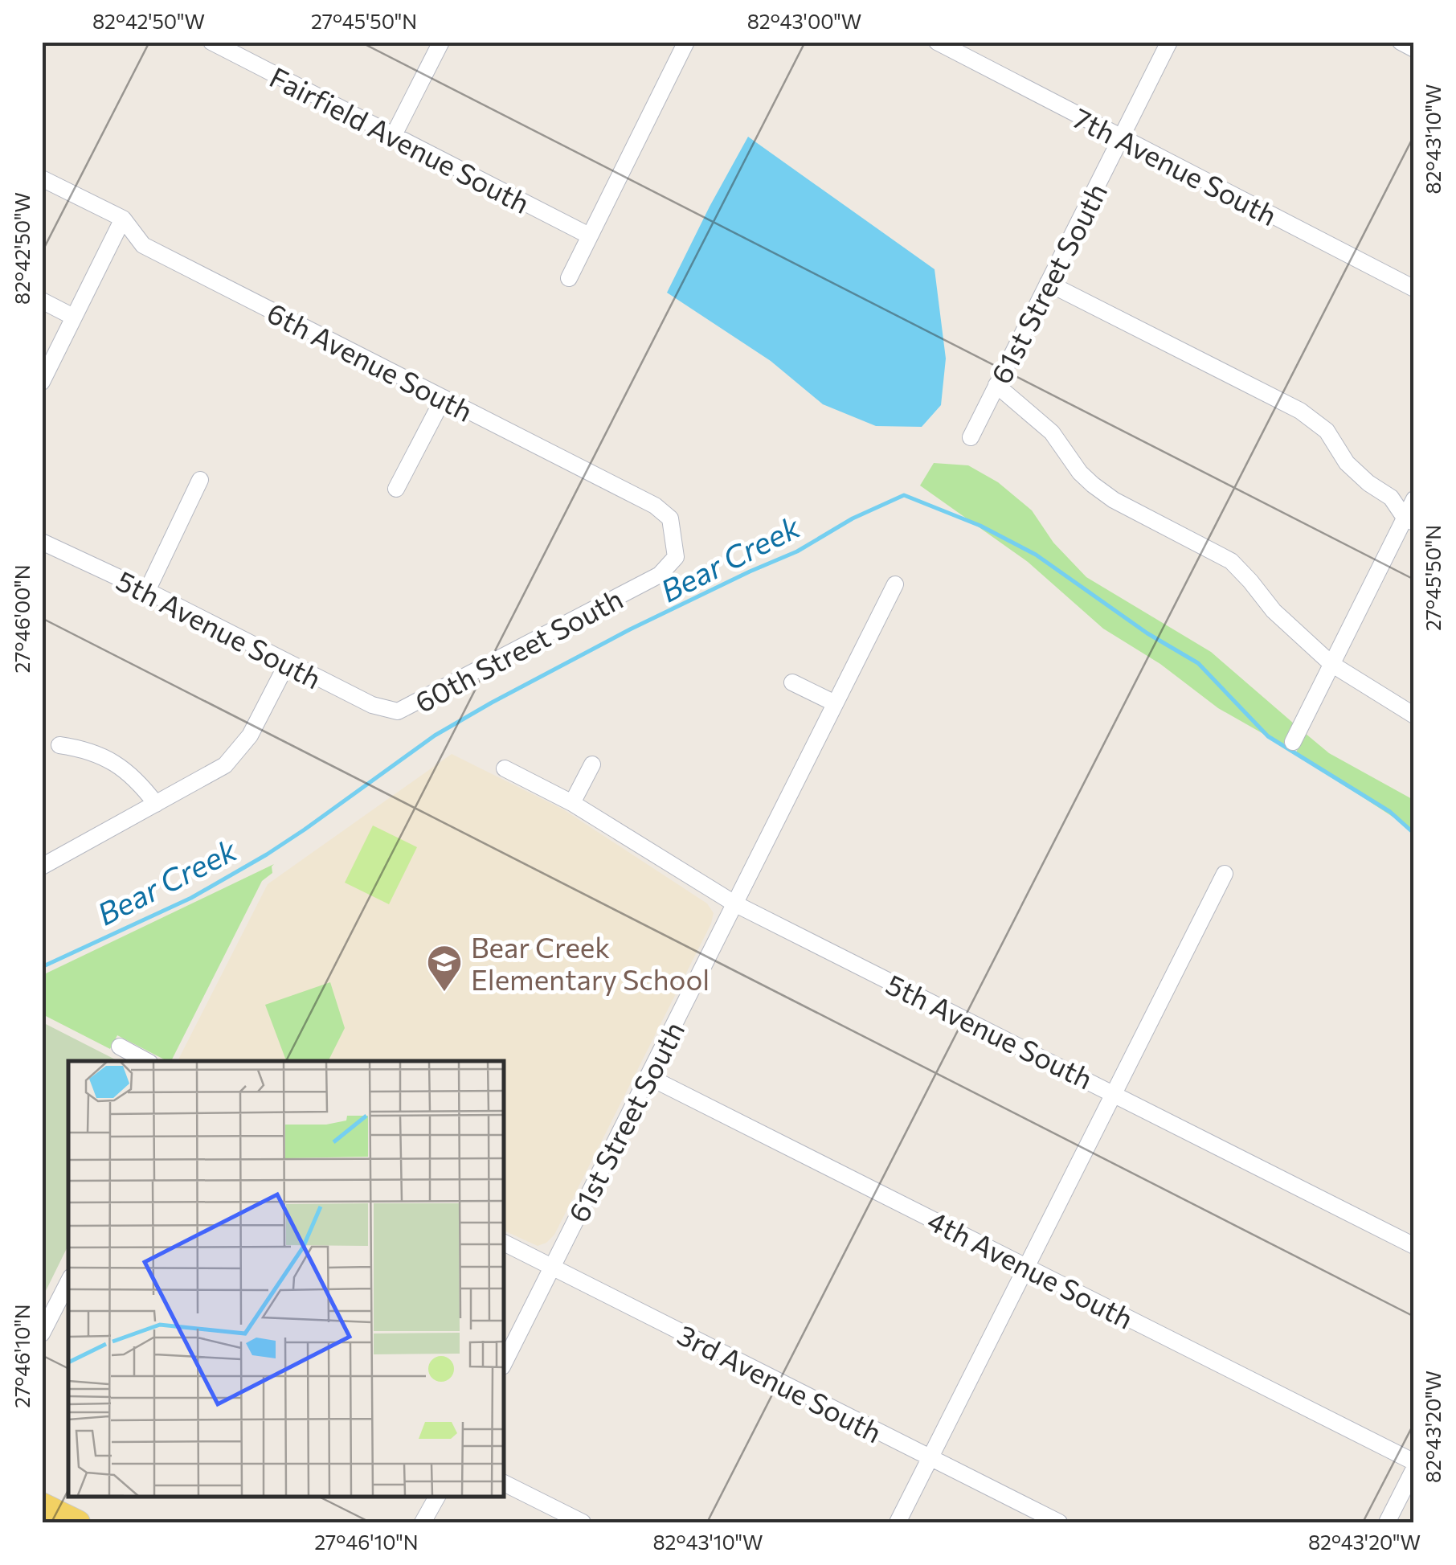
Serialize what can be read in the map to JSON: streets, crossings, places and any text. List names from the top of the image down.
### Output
{
  "streets": {
    "street": [
      "Fairfield Avenue South",
      "7th Avenue South",
      "61st Street South",
      "6th Avenue South",
      "5th Avenue South",
      "60th Street South",
      "4th Avenue South",
      "3rd Avenue South"
    ]
  },
  "crossings": [
    ["7th Avenue South", "61st Street South"],
    ["61st Street South", "5th Avenue South"],
    ["61st Street South", "4th Avenue South"],
    ["61st Street South", "3rd Avenue South"],
    ["6th Avenue South", "60th Street South"],
    ["5th Avenue South", "60th Street South"]
  ],
  "water": ["Bear Creek"],
  "places": {
    "school or university": ["Bear Creek Elementary School"]
  },
  "coordinates": [
    "82°42'50\"W",
    "27°45'50\"N",
    "82°43'00\"W",
    "82°43'10\"W",
    "27°46'00\"N",
    "27°46'10\"N",
    "82°43'20\"W"
  ]
}
